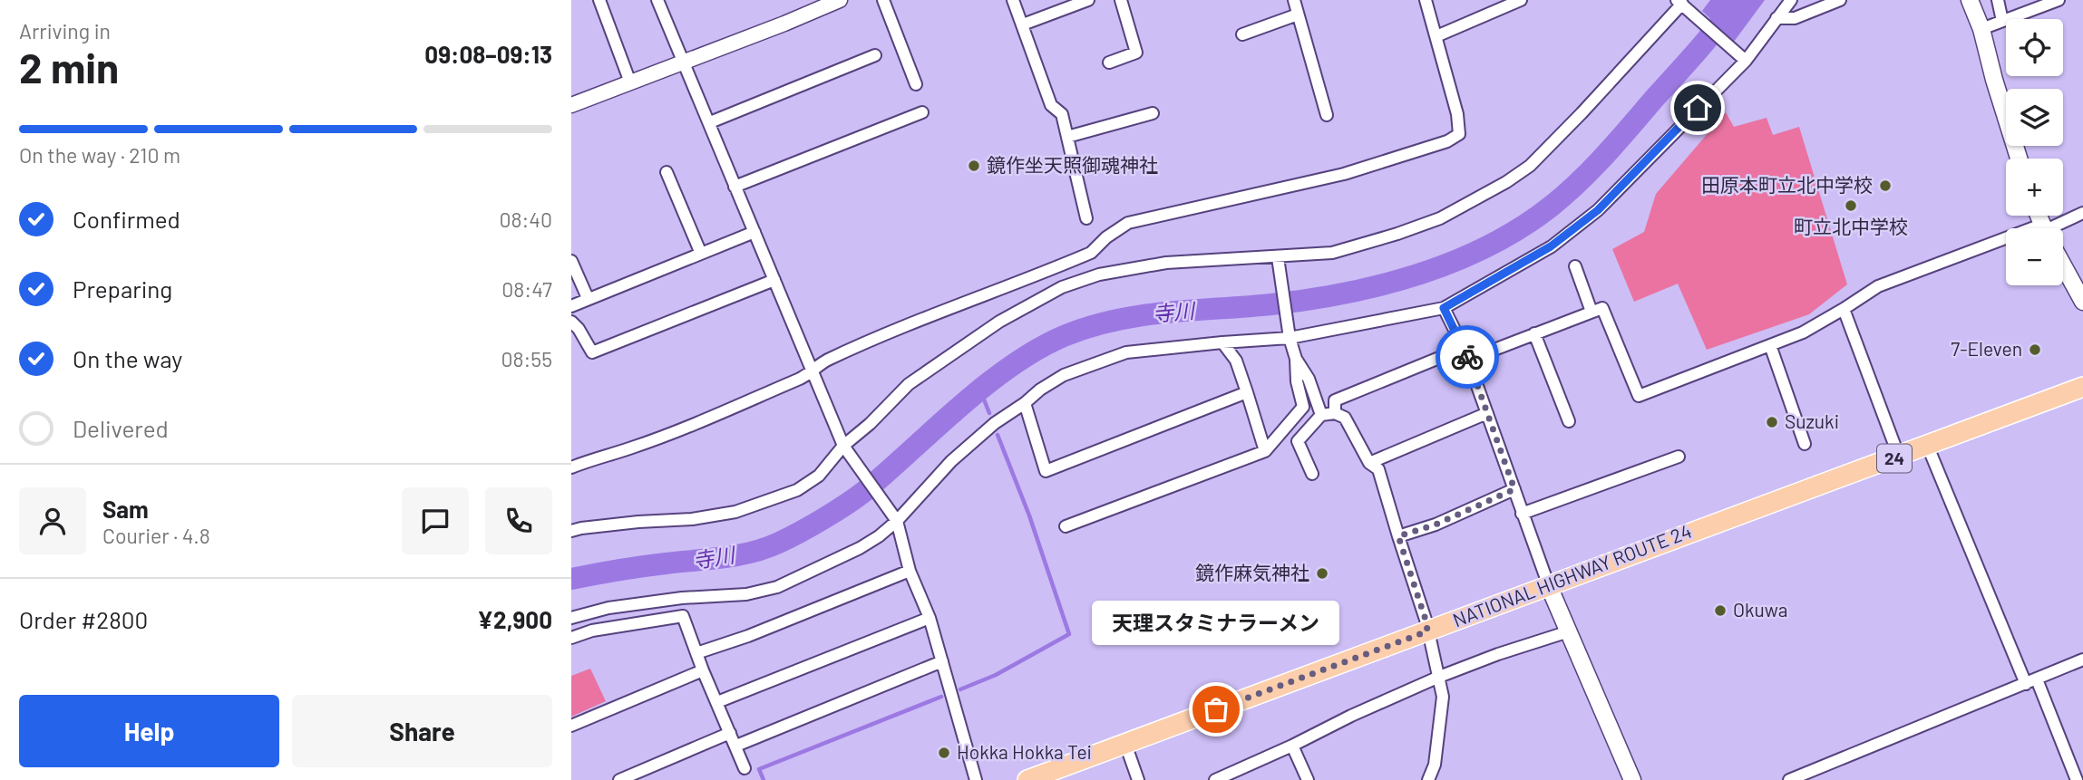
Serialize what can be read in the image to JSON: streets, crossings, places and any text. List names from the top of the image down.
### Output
{
  "streets": {
    "highway": ["24", "NATIONAL HIGHWAY ROUTE 24"]
  },
  "water": ["寺川"],
  "places": [
    "鏡作坐天照御魂神社",
    "田原本町立北中学校",
    "町立北中学校",
    "7-Eleven",
    "Suzuki",
    "鏡作麻気神社",
    "Okuwa",
    "天理スタミナラーメン",
    "Hokka Hokka Tei"
  ],
  "page": {
    "heading": ["2 min", "Arriving in", "09:08–09:13"],
    "panel": [
      "Sam",
      "Courier · 4.8",
      "Order #2800",
      "¥2,900"
    ],
    "map_buttons": ["+", "−"],
    "bar": "On the way · 210 m",
    "list": [
      ["Confirmed", "08:40"],
      ["Preparing", "08:47"],
      ["On the way", "08:55"],
      "Delivered"
    ],
    "bubble": "天理スタミナラーメン",
    "buttons": ["Help", "Share"]
  }
}
